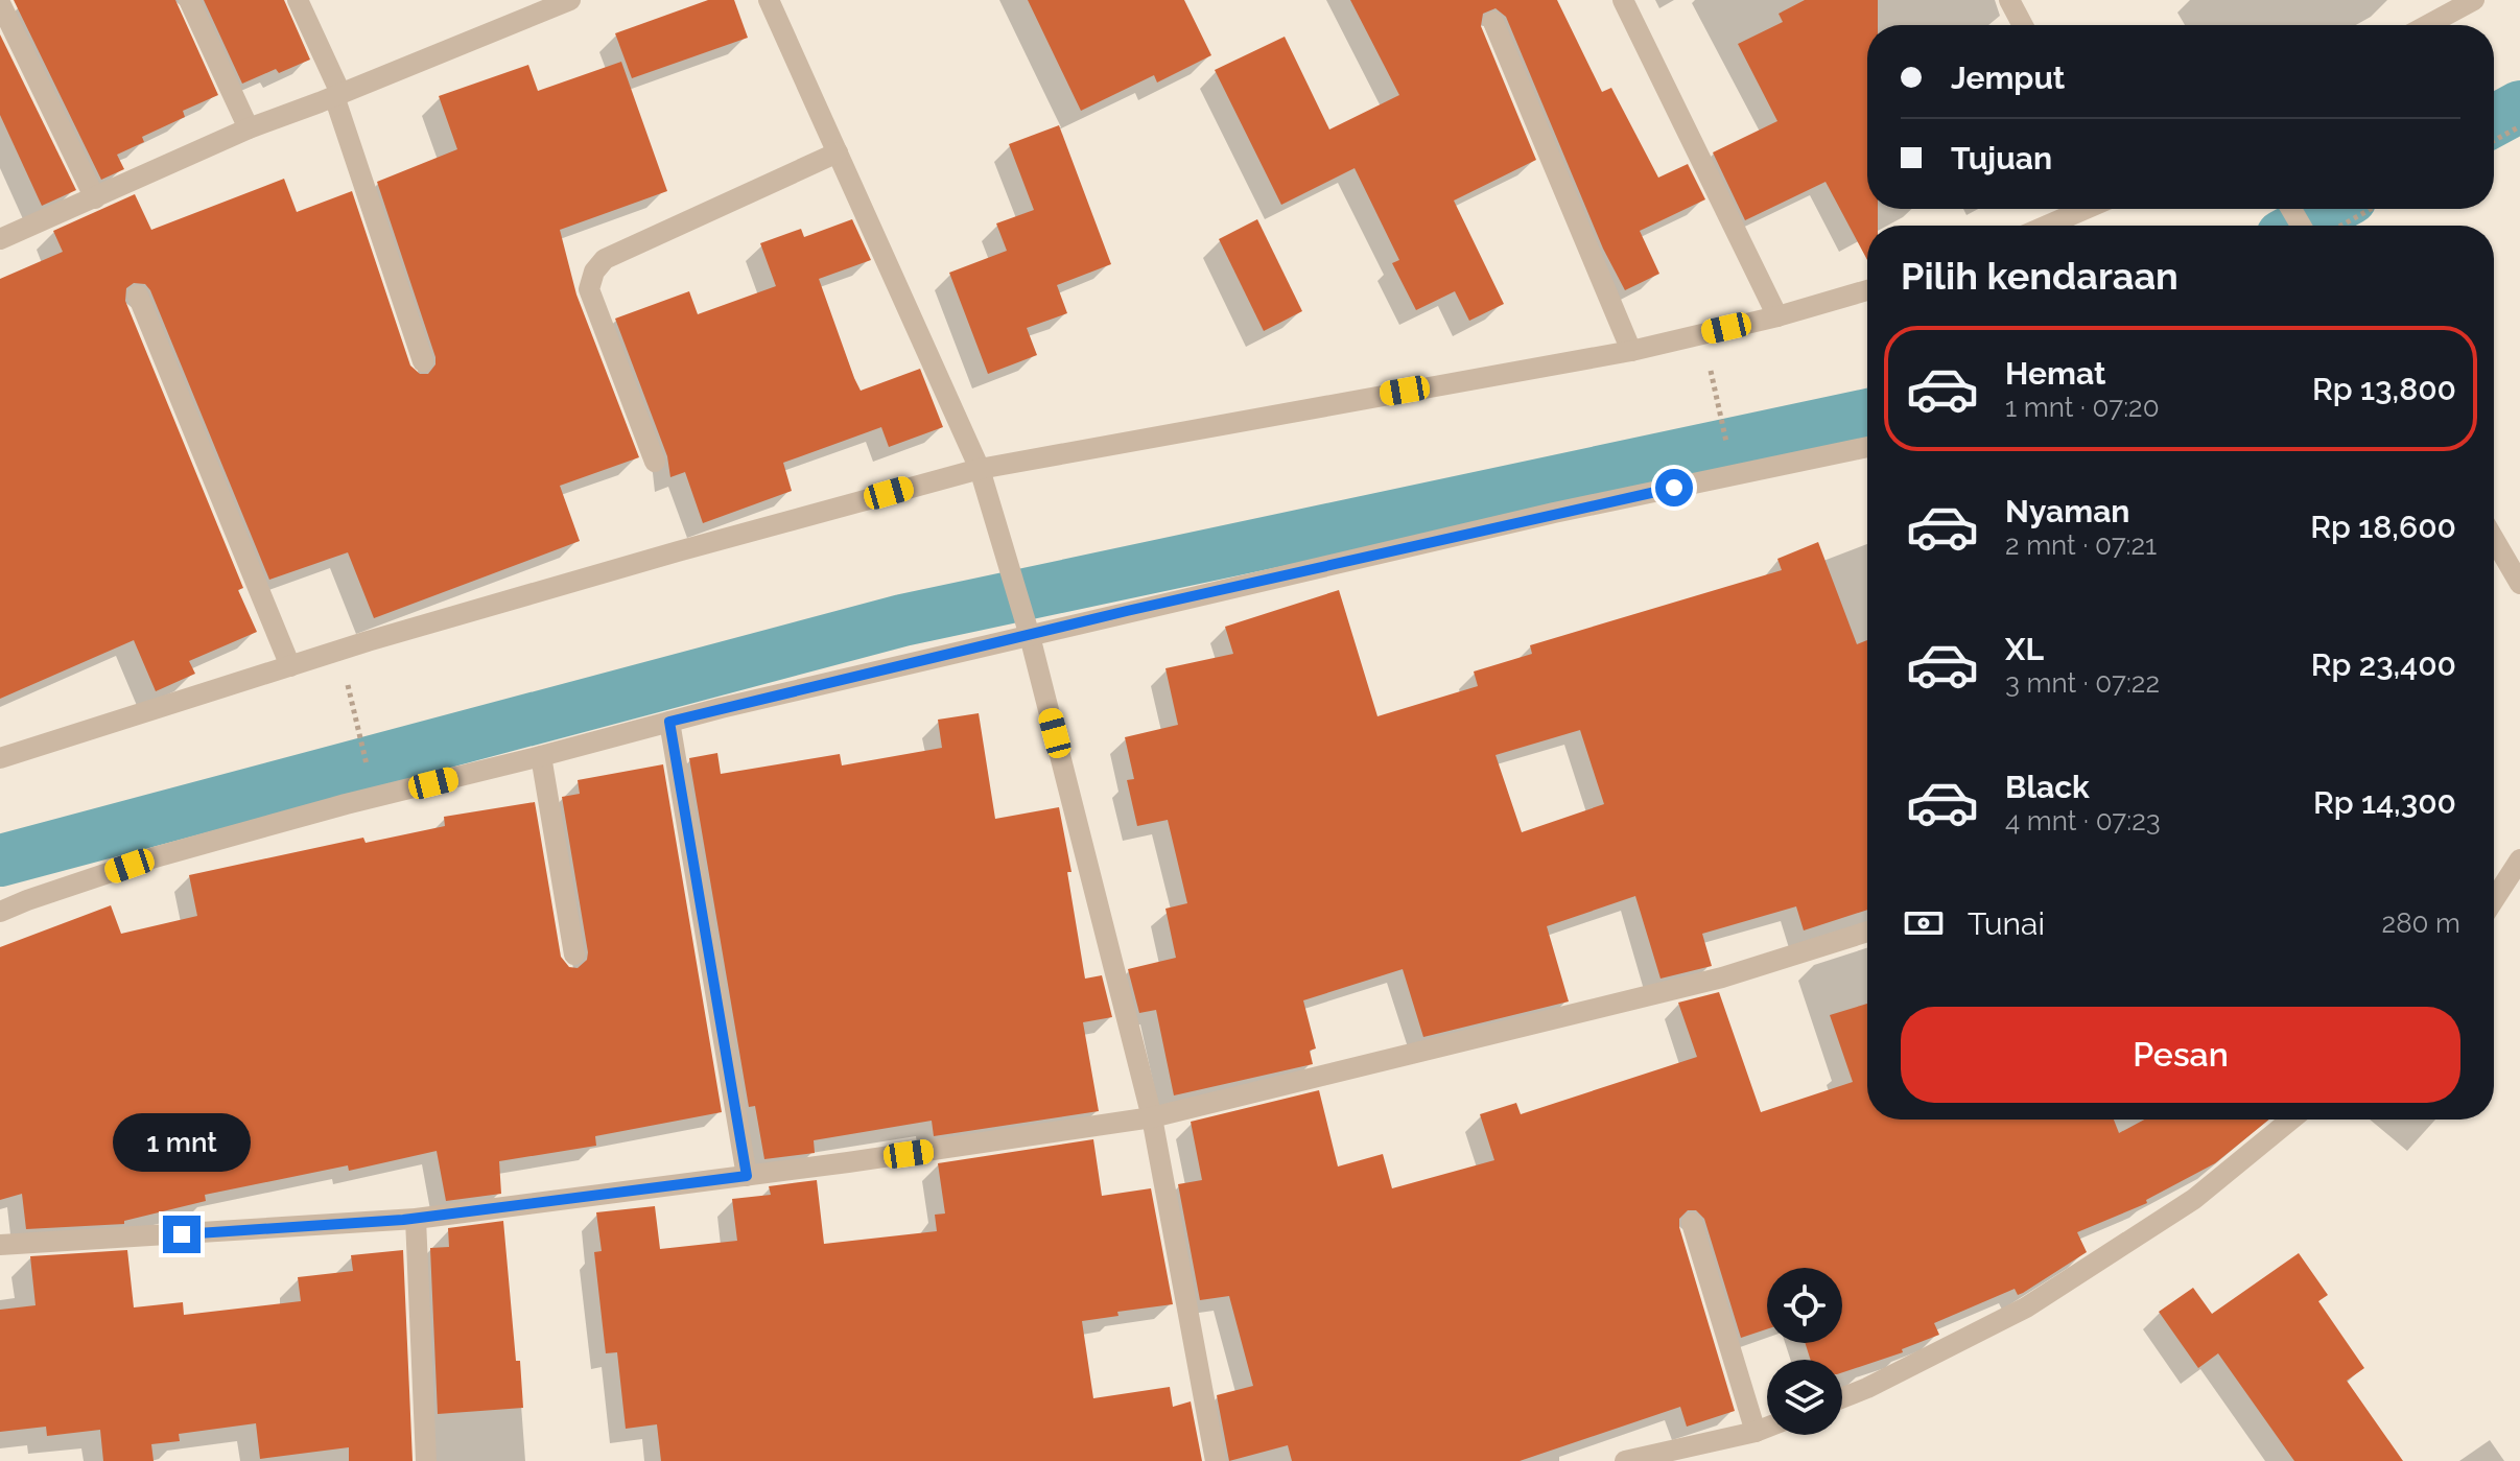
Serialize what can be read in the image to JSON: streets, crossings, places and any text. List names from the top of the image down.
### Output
{
  "page": {
    "banner": ["Jemput", "Tujuan"],
    "heading": "Pilih kendaraan",
    "list": [
      {
        "name": "Hemat",
        "note": "1 mnt · 07:20",
        "value": "Rp 13,800"
      },
      {
        "name": "Nyaman",
        "note": "2 mnt · 07:21",
        "value": "Rp 18,600"
      },
      {
        "name": "XL",
        "note": "3 mnt · 07:22",
        "value": "Rp 23,400"
      },
      {
        "name": "Black",
        "note": "4 mnt · 07:23",
        "value": "Rp 14,300"
      }
    ],
    "pay": ["Tunai", "280 m"],
    "buttons": "Pesan",
    "bubble": "1 mnt"
  }
}
